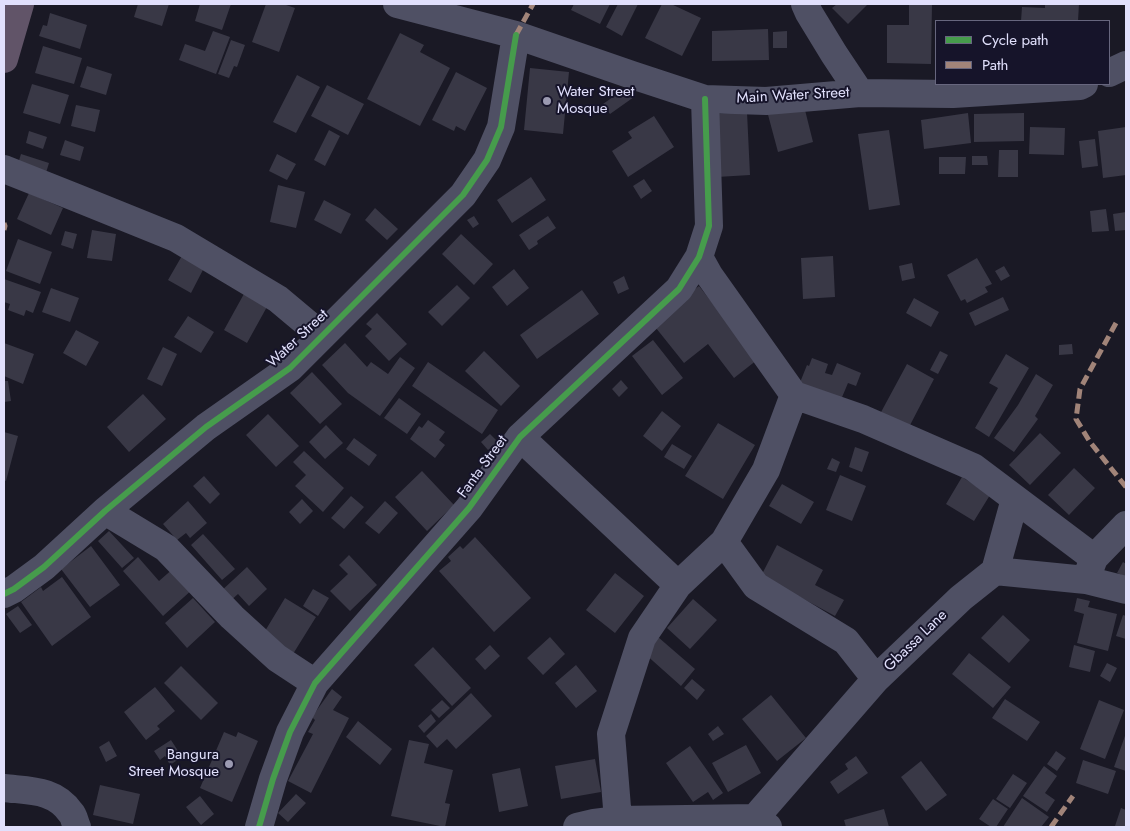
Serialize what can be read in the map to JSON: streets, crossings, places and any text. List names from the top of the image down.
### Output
{
  "streets": {
    "street": [
      "Main Water Street",
      "Water Street",
      "Fanta Street",
      "Gbassa Lane"
    ]
  },
  "crossings": [
    ["Main Water Street", "Water Street"],
    ["Main Water Street", "Fanta Street"]
  ],
  "places": ["Water Street Mosque", "Bangura Street Mosque"],
  "legend": ["Cycle path", "Path"]
}
